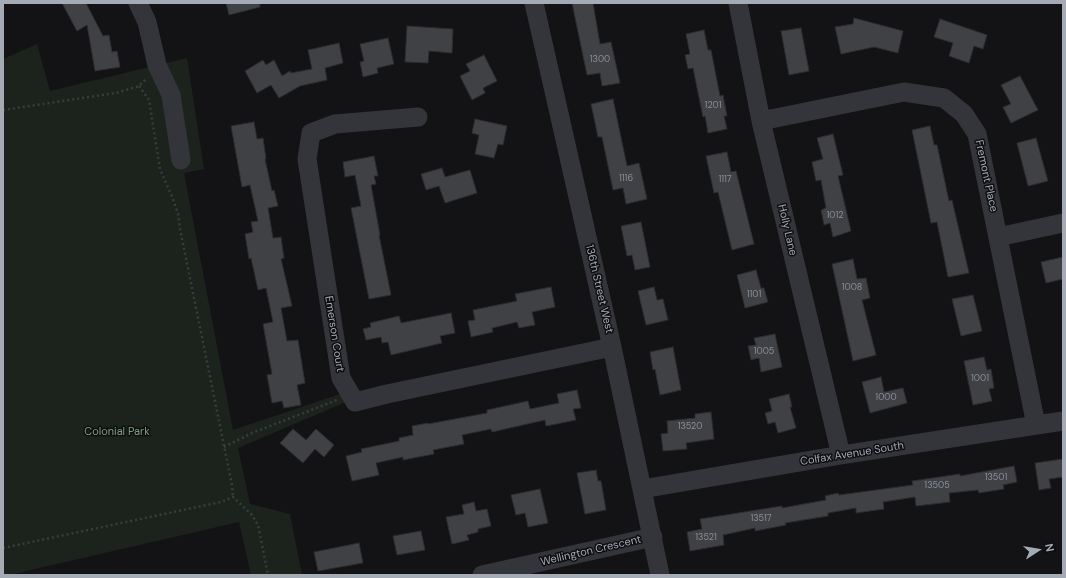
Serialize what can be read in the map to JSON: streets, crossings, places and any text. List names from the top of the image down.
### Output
{
  "streets": {
    "street": [
      "Fremont Place",
      "Holly Lane",
      "136th Street West",
      "Emerson Court",
      "Colfax Avenue South",
      "Wellington Crescent"
    ]
  },
  "crossings": [
    ["Fremont Place", "Holly Lane"],
    ["Fremont Place", "Colfax Avenue South"],
    ["Holly Lane", "Colfax Avenue South"],
    ["136th Street West", "Colfax Avenue South"],
    ["136th Street West", "Wellington Crescent"]
  ],
  "parks": ["Colonial Park"],
  "house_numbers": [
    "1300",
    "1201",
    "1116",
    "1117",
    "1012",
    "1008",
    "1101",
    "1005",
    "1001",
    "1000",
    "13520",
    "13501",
    "13505",
    "13517",
    "13521"
  ],
  "north": "right"
}
